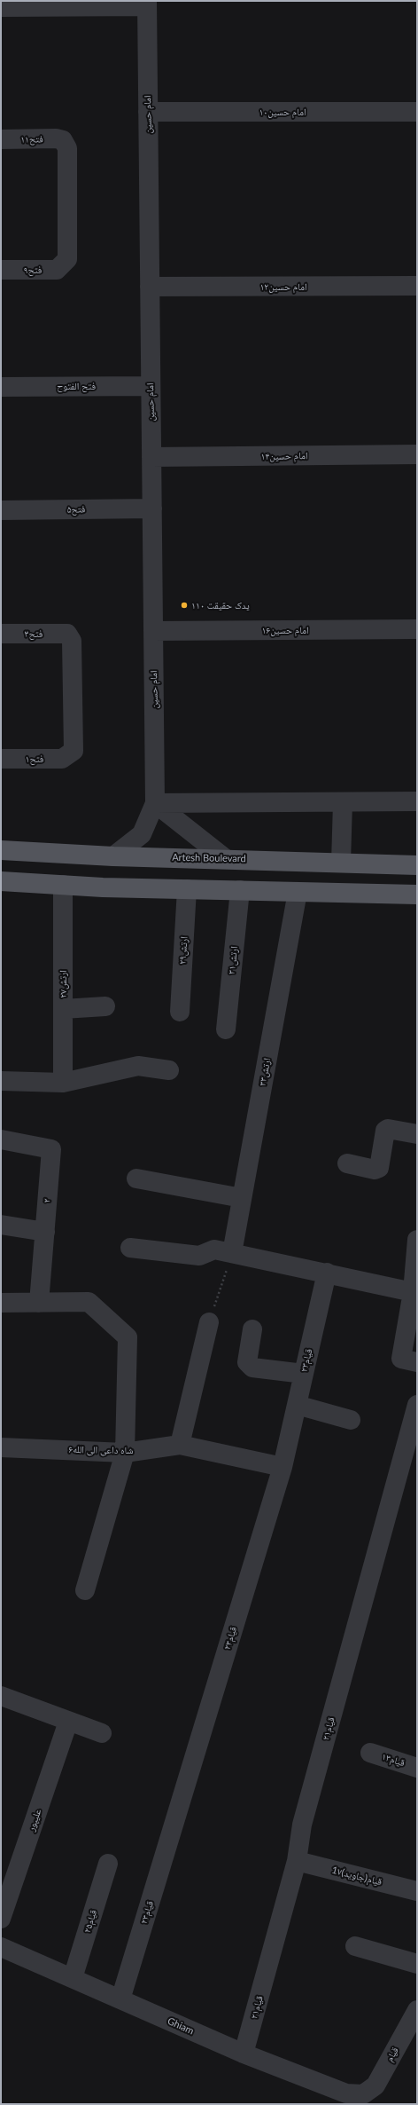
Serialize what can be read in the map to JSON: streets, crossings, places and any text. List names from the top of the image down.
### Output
{
  "streets": {
    "main road": ["Artesh Boulevard"],
    "street": [
      "امام حسین۱۰",
      "امام حسین",
      "۱۱فتح",
      "۹فتح",
      "امام حسین۱۲",
      "فتح الفتوح",
      "امام حسین۱۴",
      "۵فتح",
      "امام حسین۱۶",
      "۳فتح",
      "۱فتح",
      "ارتش۲۹",
      "ارتش۳۱",
      "ارتش۲۷",
      "ارتش۳۳",
      "۲",
      "قیام۲۳",
      "شاه داعی الی الله۶",
      "قیام۲۱",
      "قیام۱۳",
      "علیپور",
      "قیام(جاوید)1۷",
      "قیام۲۵",
      "Ghiam"
    ]
  },
  "crossings": [
    ["امام حسین۱۰", "امام حسین"],
    ["امام حسین", "امام حسین۱۲"],
    ["امام حسین", "فتح الفتوح"],
    ["امام حسین", "امام حسین۱۴"],
    ["امام حسین", "۵فتح"],
    ["امام حسین", "امام حسین۱۶"],
    ["۱۱فتح", "۹فتح"],
    ["۳فتح", "۱فتح"],
    ["قیام۲۳", "شاه داعی الی الله۶"],
    ["قیام۲۳", "Ghiam"],
    ["قیام۲۱", "قیام(جاوید)1۷"],
    ["قیام۲۱", "Ghiam"],
    ["قیام۲۵", "Ghiam"]
  ],
  "places": ["یدک حقیقت ۱۱۰"]
}
